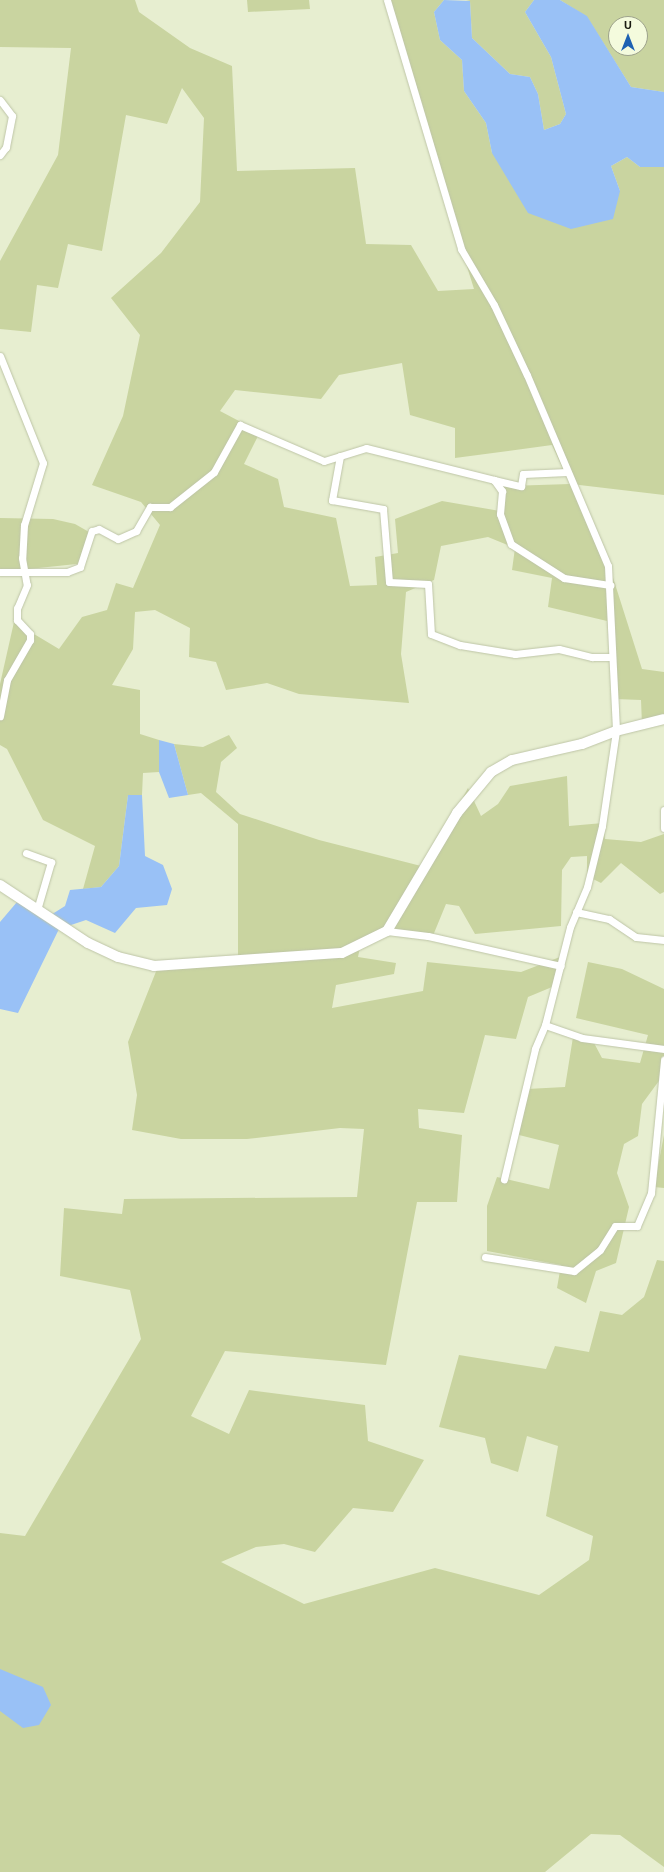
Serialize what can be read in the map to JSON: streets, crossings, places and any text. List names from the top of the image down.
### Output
{
  "north": "top"
}
